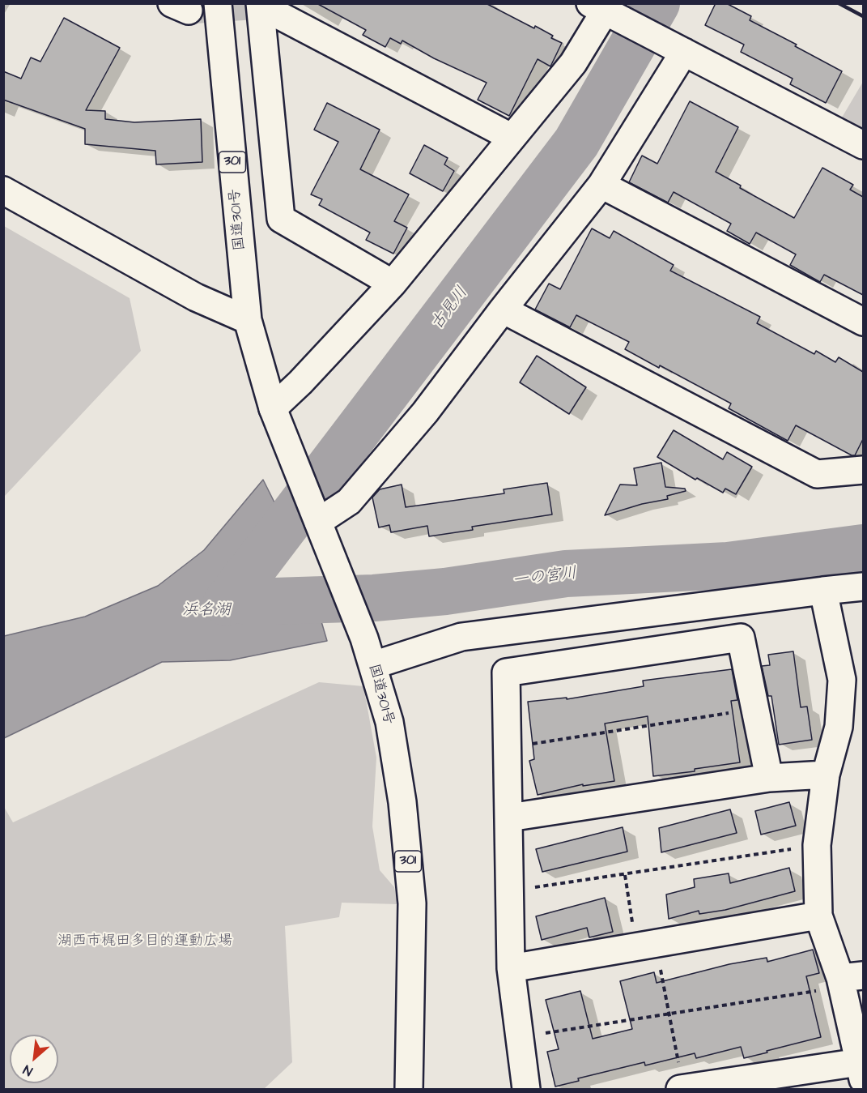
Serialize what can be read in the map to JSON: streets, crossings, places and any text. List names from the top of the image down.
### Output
{
  "streets": {
    "main road": ["301", "国道301号"]
  },
  "water": ["古見川", "一の宮川", "浜名湖"],
  "parks": ["湖西市梶田多目的運動広場"],
  "north": "bottom left"
}
